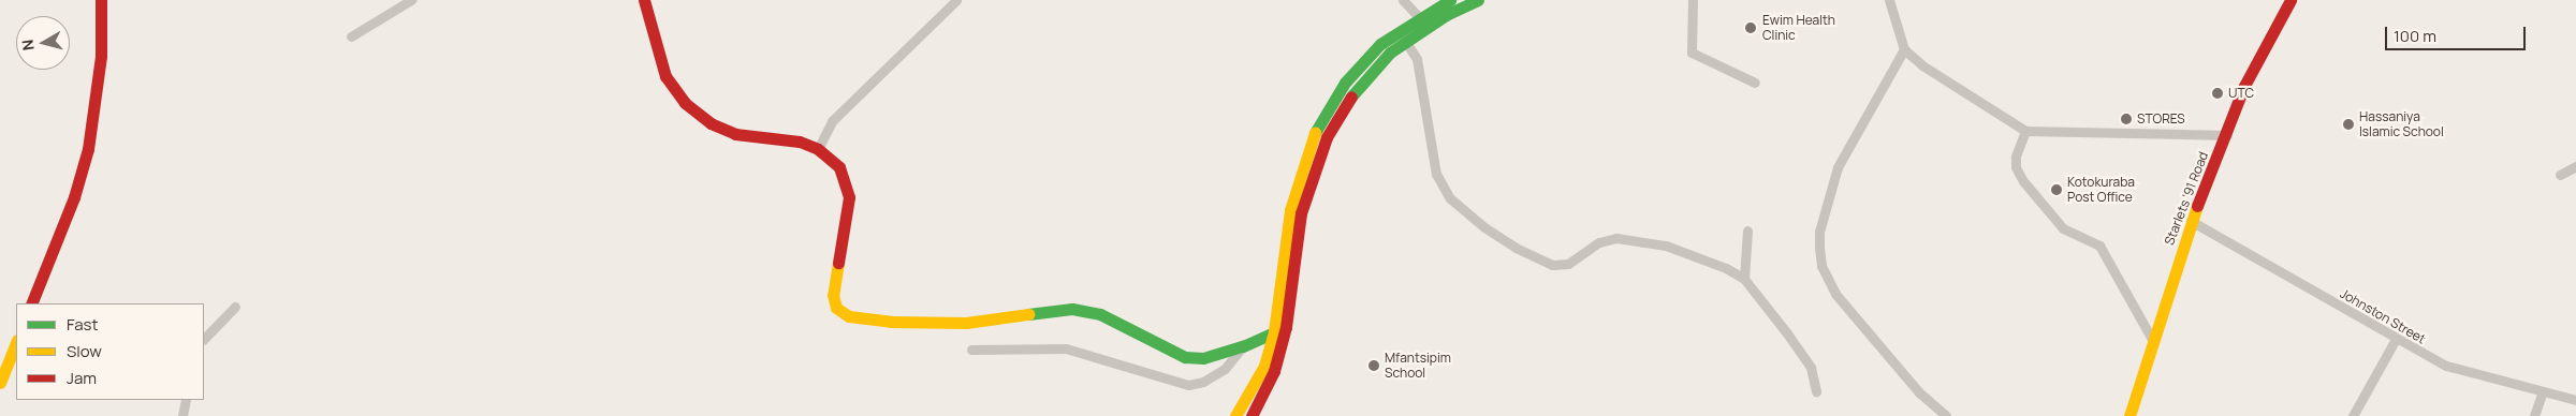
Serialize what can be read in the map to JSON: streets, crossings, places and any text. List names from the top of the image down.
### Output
{
  "streets": {
    "main road": ["Starlets '91 Road"],
    "street": ["Johnston Street"]
  },
  "crossings": [
    ["Starlets '91 Road", "Johnston Street"]
  ],
  "places": [
    "Ewim Health Clinic",
    "UTC",
    "STORES",
    "Hassaniya Islamic School",
    "Kotokuraba Post Office",
    "Mfantsipim School"
  ],
  "legend": ["Fast", "Slow", "Jam"],
  "scale_bar": "100 m",
  "north": "left"
}
